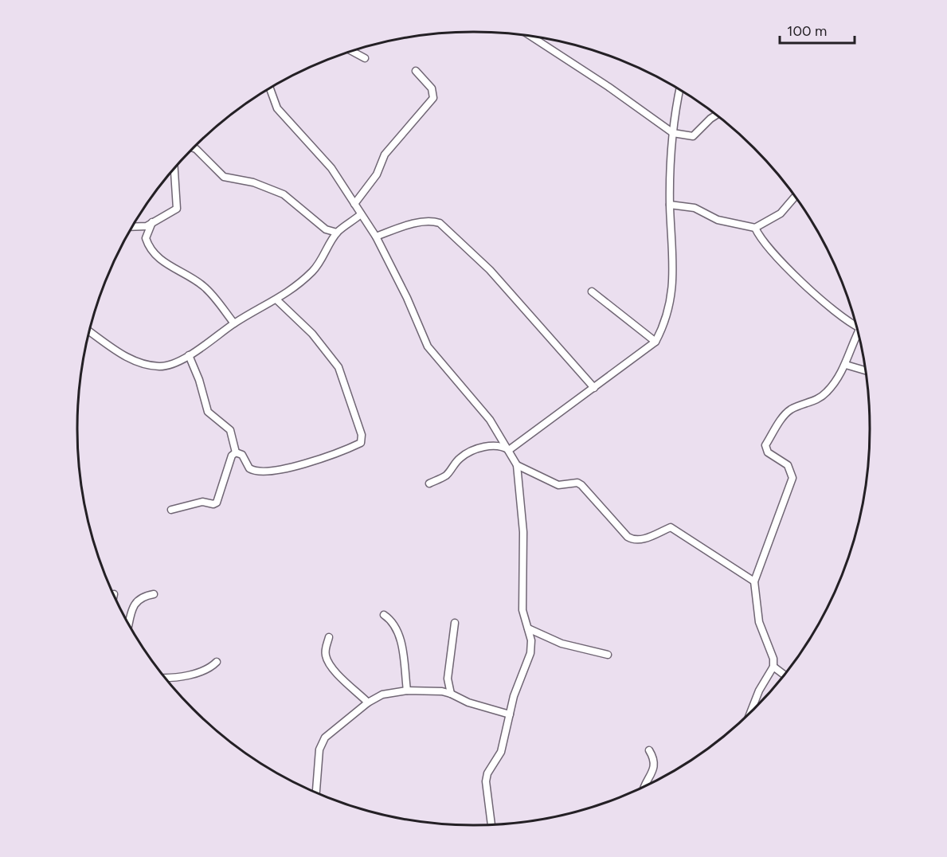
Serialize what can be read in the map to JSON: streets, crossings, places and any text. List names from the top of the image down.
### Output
{
  "scale_bar": "100 m"
}
